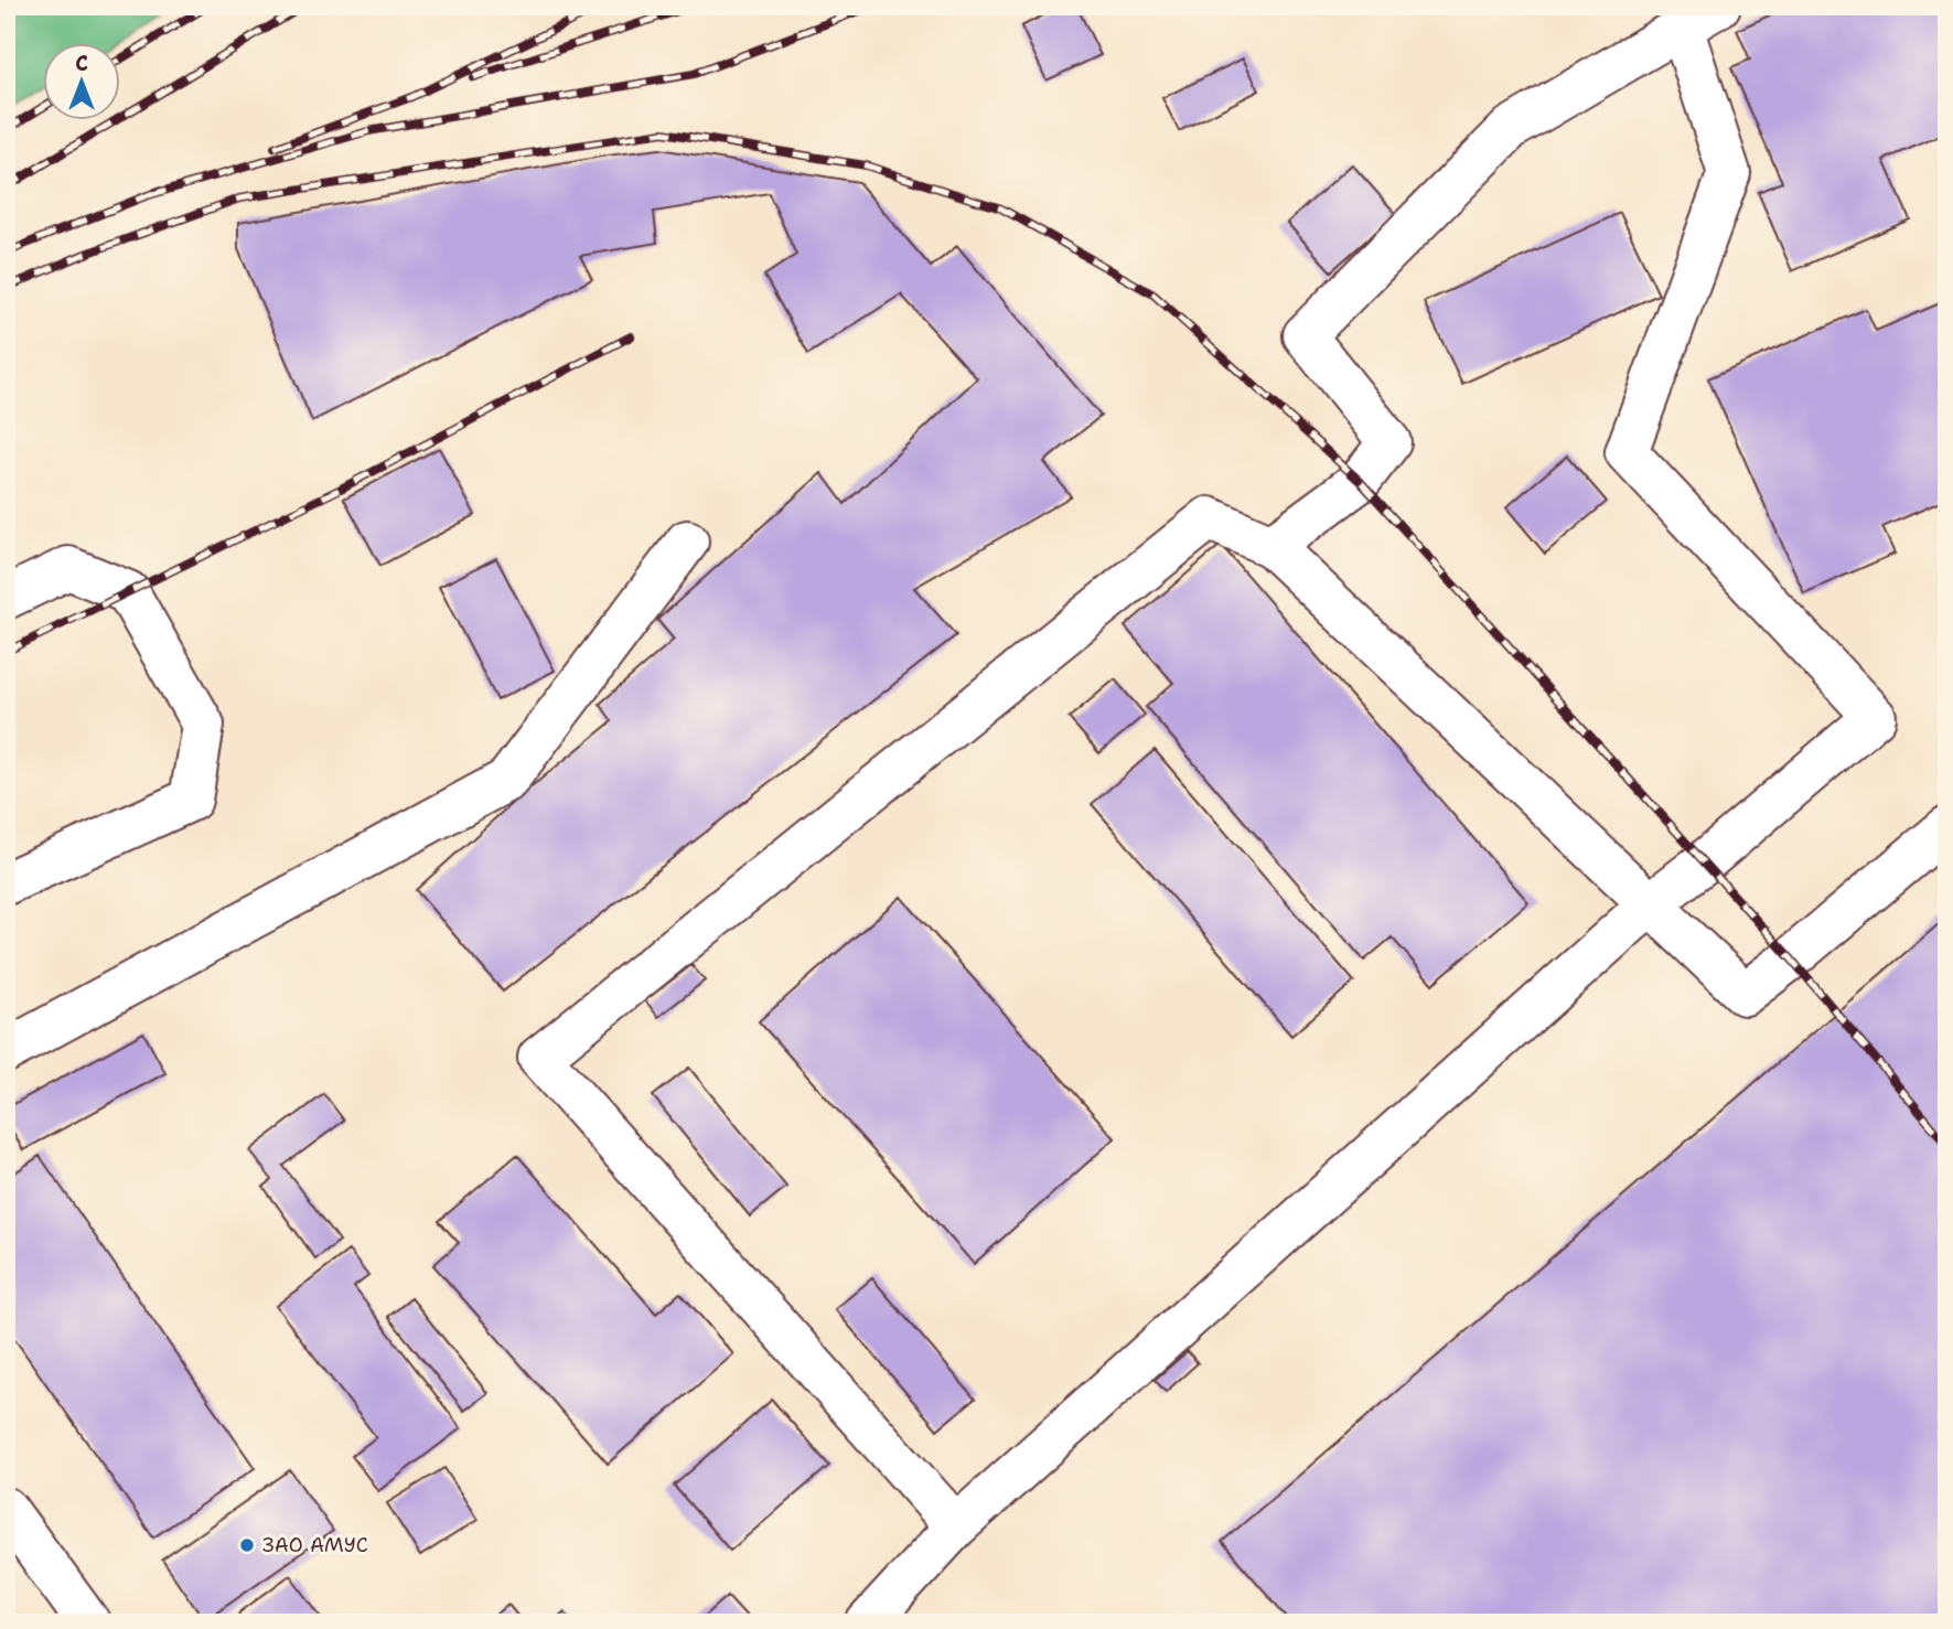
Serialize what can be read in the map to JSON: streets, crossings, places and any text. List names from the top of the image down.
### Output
{
  "places": ["ЗАО АМУС"],
  "north": "top"
}
